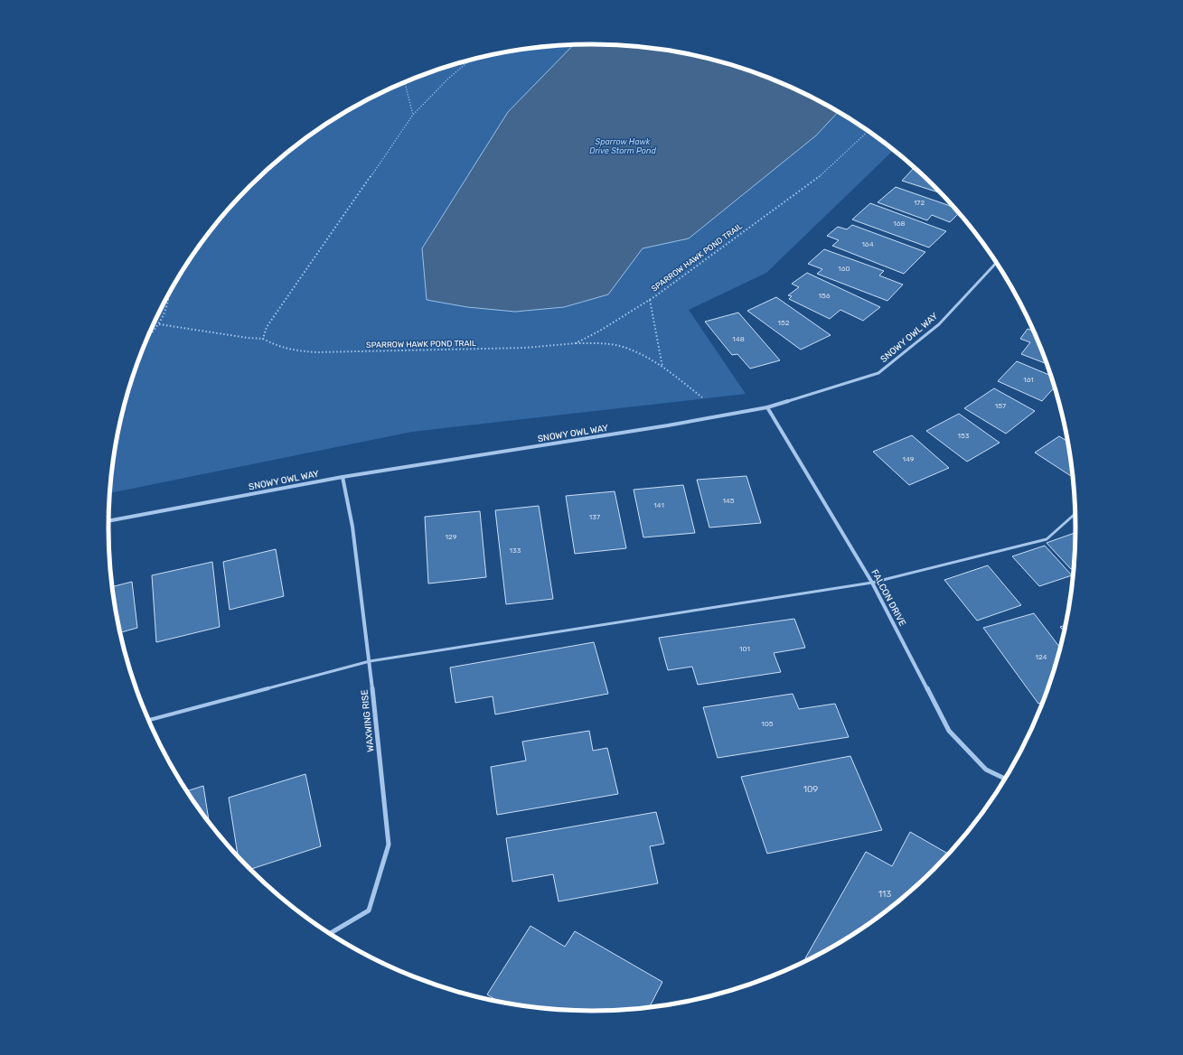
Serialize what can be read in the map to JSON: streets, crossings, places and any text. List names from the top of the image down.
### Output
{
  "streets": {
    "street": ["SNOWY OWL WAY", "FALCON DRIVE", "WAXWING RISE"],
    "path": ["SPARROW HAWK POND TRAIL"]
  },
  "crossings": [
    ["SNOWY OWL WAY", "FALCON DRIVE"],
    ["SNOWY OWL WAY", "WAXWING RISE"]
  ],
  "water": ["Sparrow Hawk Drive Storm Pond"],
  "house_numbers": [
    "172",
    "168",
    "164",
    "160",
    "156",
    "152",
    "148",
    "161",
    "157",
    "153",
    "149",
    "145",
    "141",
    "137",
    "129",
    "133",
    "101",
    "124",
    "105",
    "109",
    "113"
  ]
}
